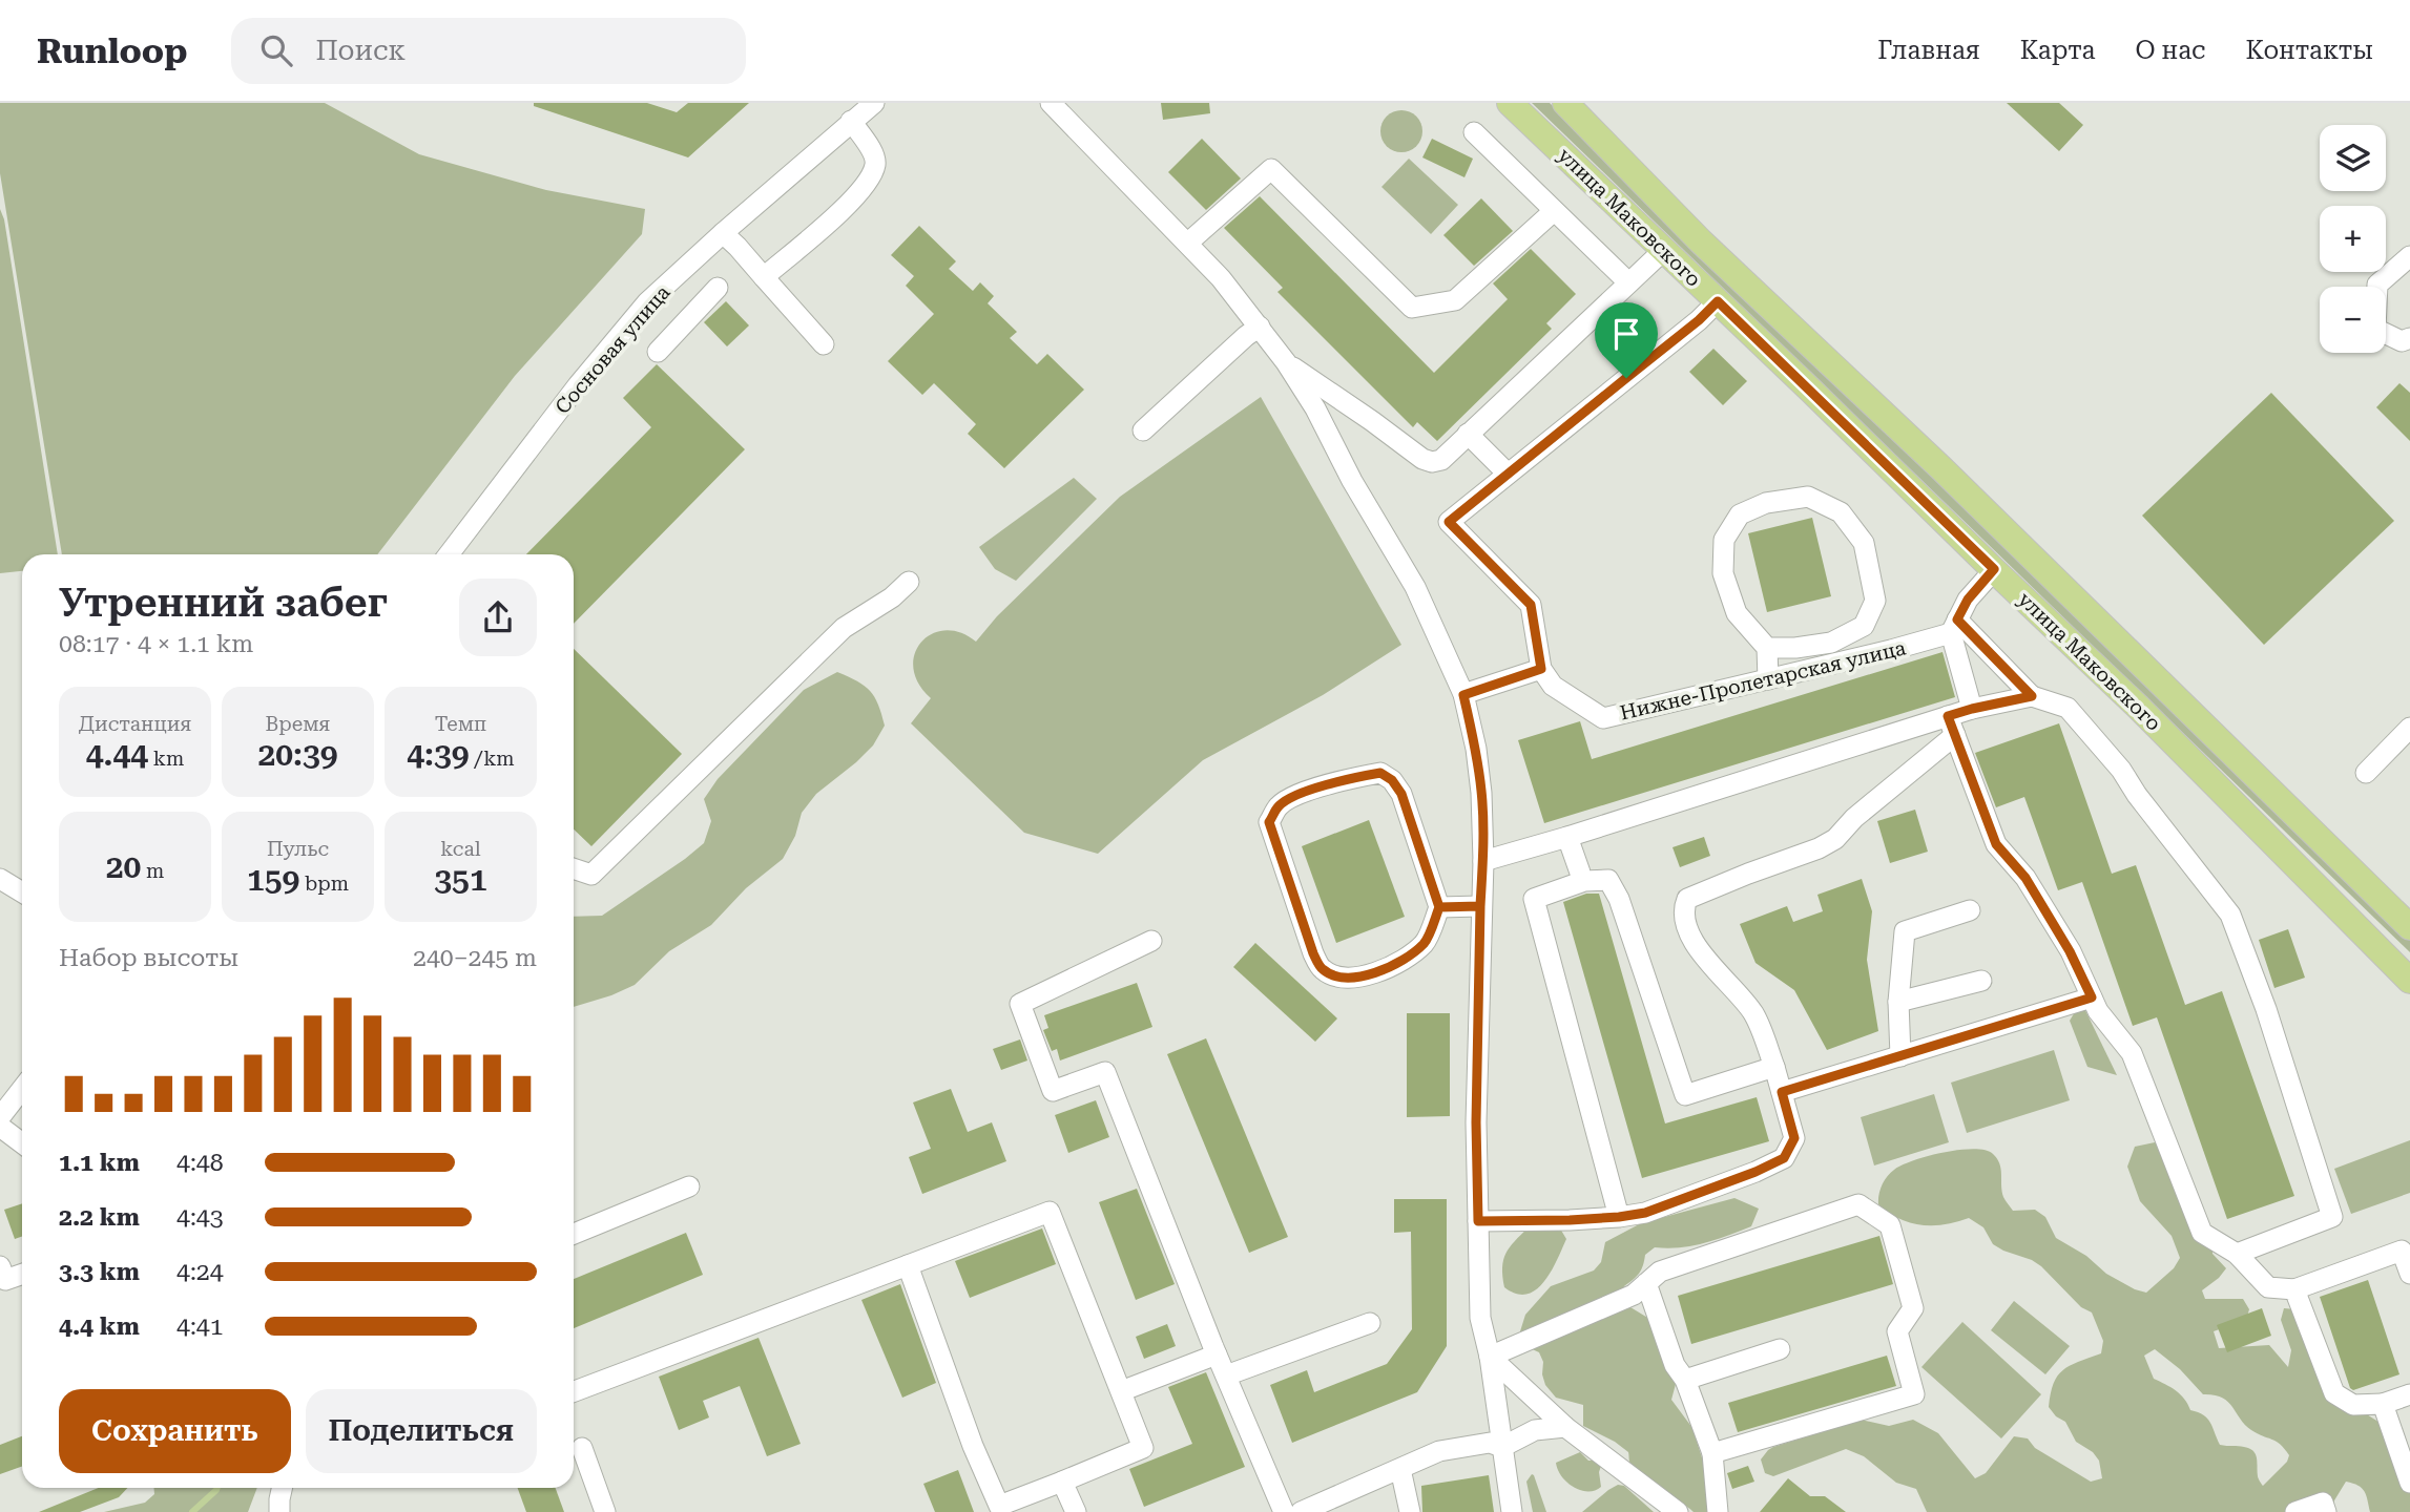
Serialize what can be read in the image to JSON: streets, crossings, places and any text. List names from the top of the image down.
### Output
{
  "streets": {
    "main road": ["улица Маковского"],
    "street": ["Сосновая улица", "Нижне-Пролетарская улица"]
  },
  "page": {
    "header": "Runloop",
    "search": "Поиск",
    "nav": [
      "Главная",
      "Карта",
      "О нас",
      "Контакты"
    ],
    "map_buttons": ["+", "−"],
    "heading": ["Утренний забег", "08:17 · 4 × 1.1 km"],
    "stats": [
      ["Дистанция", "4.44 km"],
      ["Время", "20:39"],
      ["Темп", "4:39 /km"],
      ["20 m"],
      ["Пульс", "159 bpm"],
      ["kcal", "351"]
    ],
    "chart": ["Набор высоты", "240–245 m"],
    "list": [
      {
        "name": "1.1 km",
        "note": "4:48"
      },
      {
        "name": "2.2 km",
        "note": "4:43"
      },
      {
        "name": "3.3 km",
        "note": "4:24"
      },
      {
        "name": "4.4 km",
        "note": "4:41"
      }
    ],
    "buttons": ["Сохранить", "Поделиться"]
  }
}
